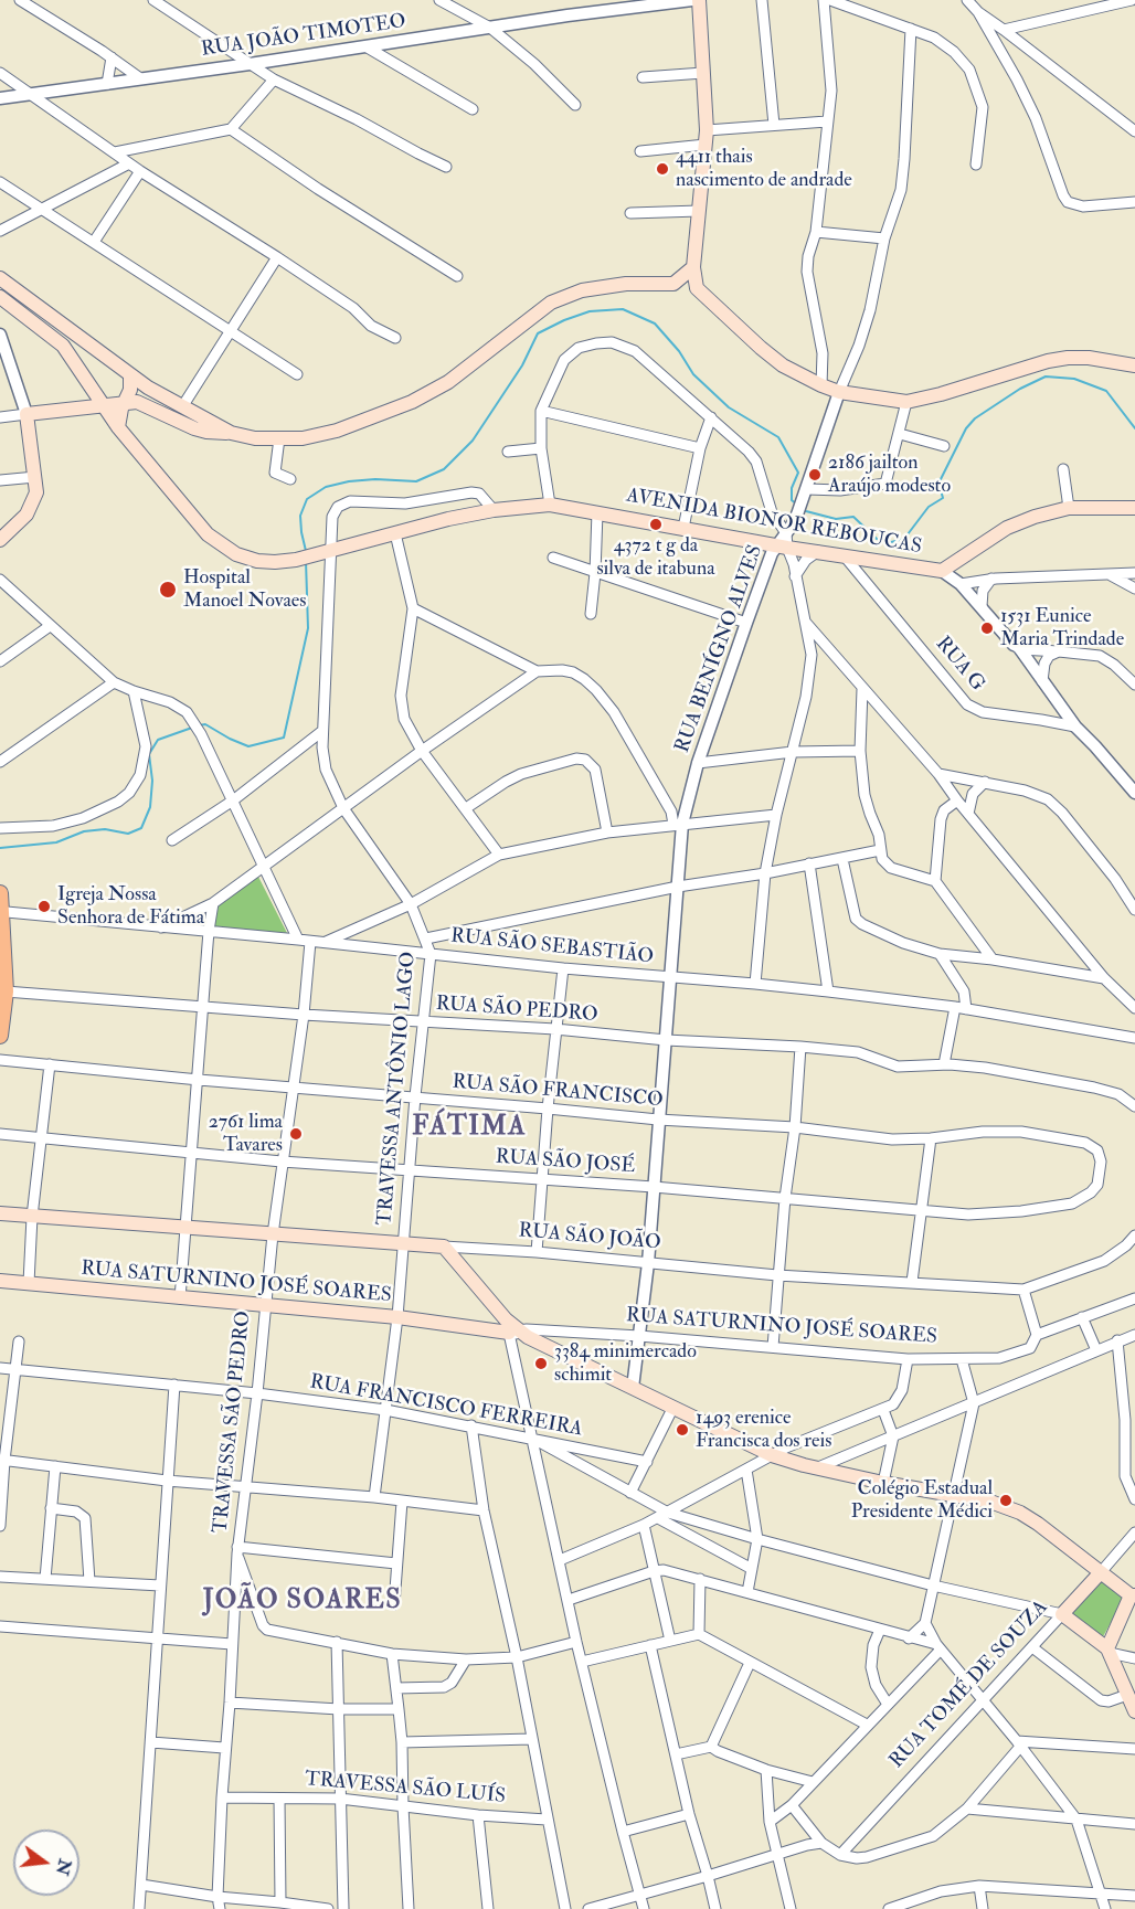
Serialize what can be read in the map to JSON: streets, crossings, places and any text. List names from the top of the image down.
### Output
{
  "streets": {
    "main road": [
      "AVENIDA BIONOR REBOUCAS",
      "RUA SÃO JOÃO",
      "RUA SATURNINO JOSÉ SOARES",
      "RUA TOMÉ DE SOUZA"
    ],
    "street": [
      "RUA JOÃO TIMOTEO",
      "RUA BENÍGNO ALVES",
      "RUA G",
      "RUA SÃO SEBASTIÃO",
      "RUA SÃO PEDRO",
      "TRAVESSA ANTÔNIO LAGO",
      "RUA SÃO FRANCISCO",
      "RUA SÃO JOSÉ",
      "RUA FRANCISCO FERREIRA",
      "TRAVESSA SÃO PEDRO",
      "TRAVESSA SÃO LUÍS"
    ]
  },
  "crossings": [
    ["AVENIDA BIONOR REBOUCAS", "RUA BENÍGNO ALVES"],
    ["AVENIDA BIONOR REBOUCAS", "RUA G"],
    ["AVENIDA BIONOR REBOUCAS", "TRAVESSA ANTÔNIO LAGO"],
    ["RUA BENÍGNO ALVES", "RUA SÃO SEBASTIÃO"],
    ["RUA BENÍGNO ALVES", "RUA SÃO PEDRO"],
    ["RUA BENÍGNO ALVES", "RUA SÃO FRANCISCO"],
    ["RUA BENÍGNO ALVES", "RUA SÃO JOSÉ"],
    ["RUA BENÍGNO ALVES", "RUA SÃO JOÃO"],
    ["RUA BENÍGNO ALVES", "RUA SATURNINO JOSÉ SOARES"],
    ["RUA SÃO SEBASTIÃO", "TRAVESSA ANTÔNIO LAGO"],
    ["RUA SÃO SEBASTIÃO", "TRAVESSA SÃO PEDRO"],
    ["RUA SÃO PEDRO", "TRAVESSA ANTÔNIO LAGO"],
    ["RUA SÃO PEDRO", "TRAVESSA SÃO PEDRO"],
    ["TRAVESSA ANTÔNIO LAGO", "RUA SÃO FRANCISCO"],
    ["TRAVESSA ANTÔNIO LAGO", "RUA SÃO JOSÉ"],
    ["TRAVESSA ANTÔNIO LAGO", "RUA SÃO JOÃO"],
    ["TRAVESSA ANTÔNIO LAGO", "RUA SATURNINO JOSÉ SOARES"],
    ["TRAVESSA ANTÔNIO LAGO", "RUA FRANCISCO FERREIRA"],
    ["RUA SÃO FRANCISCO", "RUA SÃO JOSÉ"],
    ["RUA SÃO FRANCISCO", "TRAVESSA SÃO PEDRO"],
    ["RUA SÃO JOSÉ", "TRAVESSA SÃO PEDRO"],
    ["RUA SÃO JOÃO", "TRAVESSA SÃO PEDRO"],
    ["RUA SATURNINO JOSÉ SOARES", "TRAVESSA SÃO PEDRO"],
    ["RUA FRANCISCO FERREIRA", "TRAVESSA SÃO PEDRO"],
    ["TRAVESSA SÃO PEDRO", "TRAVESSA SÃO LUÍS"]
  ],
  "districts": ["FÁTIMA", "JOÃO SOARES"],
  "places": [
    "4411 thais nascimento de andrade",
    "2186 jailton Araújo modesto",
    "4372 t g da silva de itabuna",
    "Hospital Manoel Novaes",
    "1531 Eunice Maria Trindade",
    "Igreja Nossa Senhora de Fátima",
    "2761 lima Tavares",
    "3384 minimercado schimit",
    "1493 erenice Francisca dos reis",
    "Colégio Estadual Presidente Médici"
  ],
  "north": "right"
}
